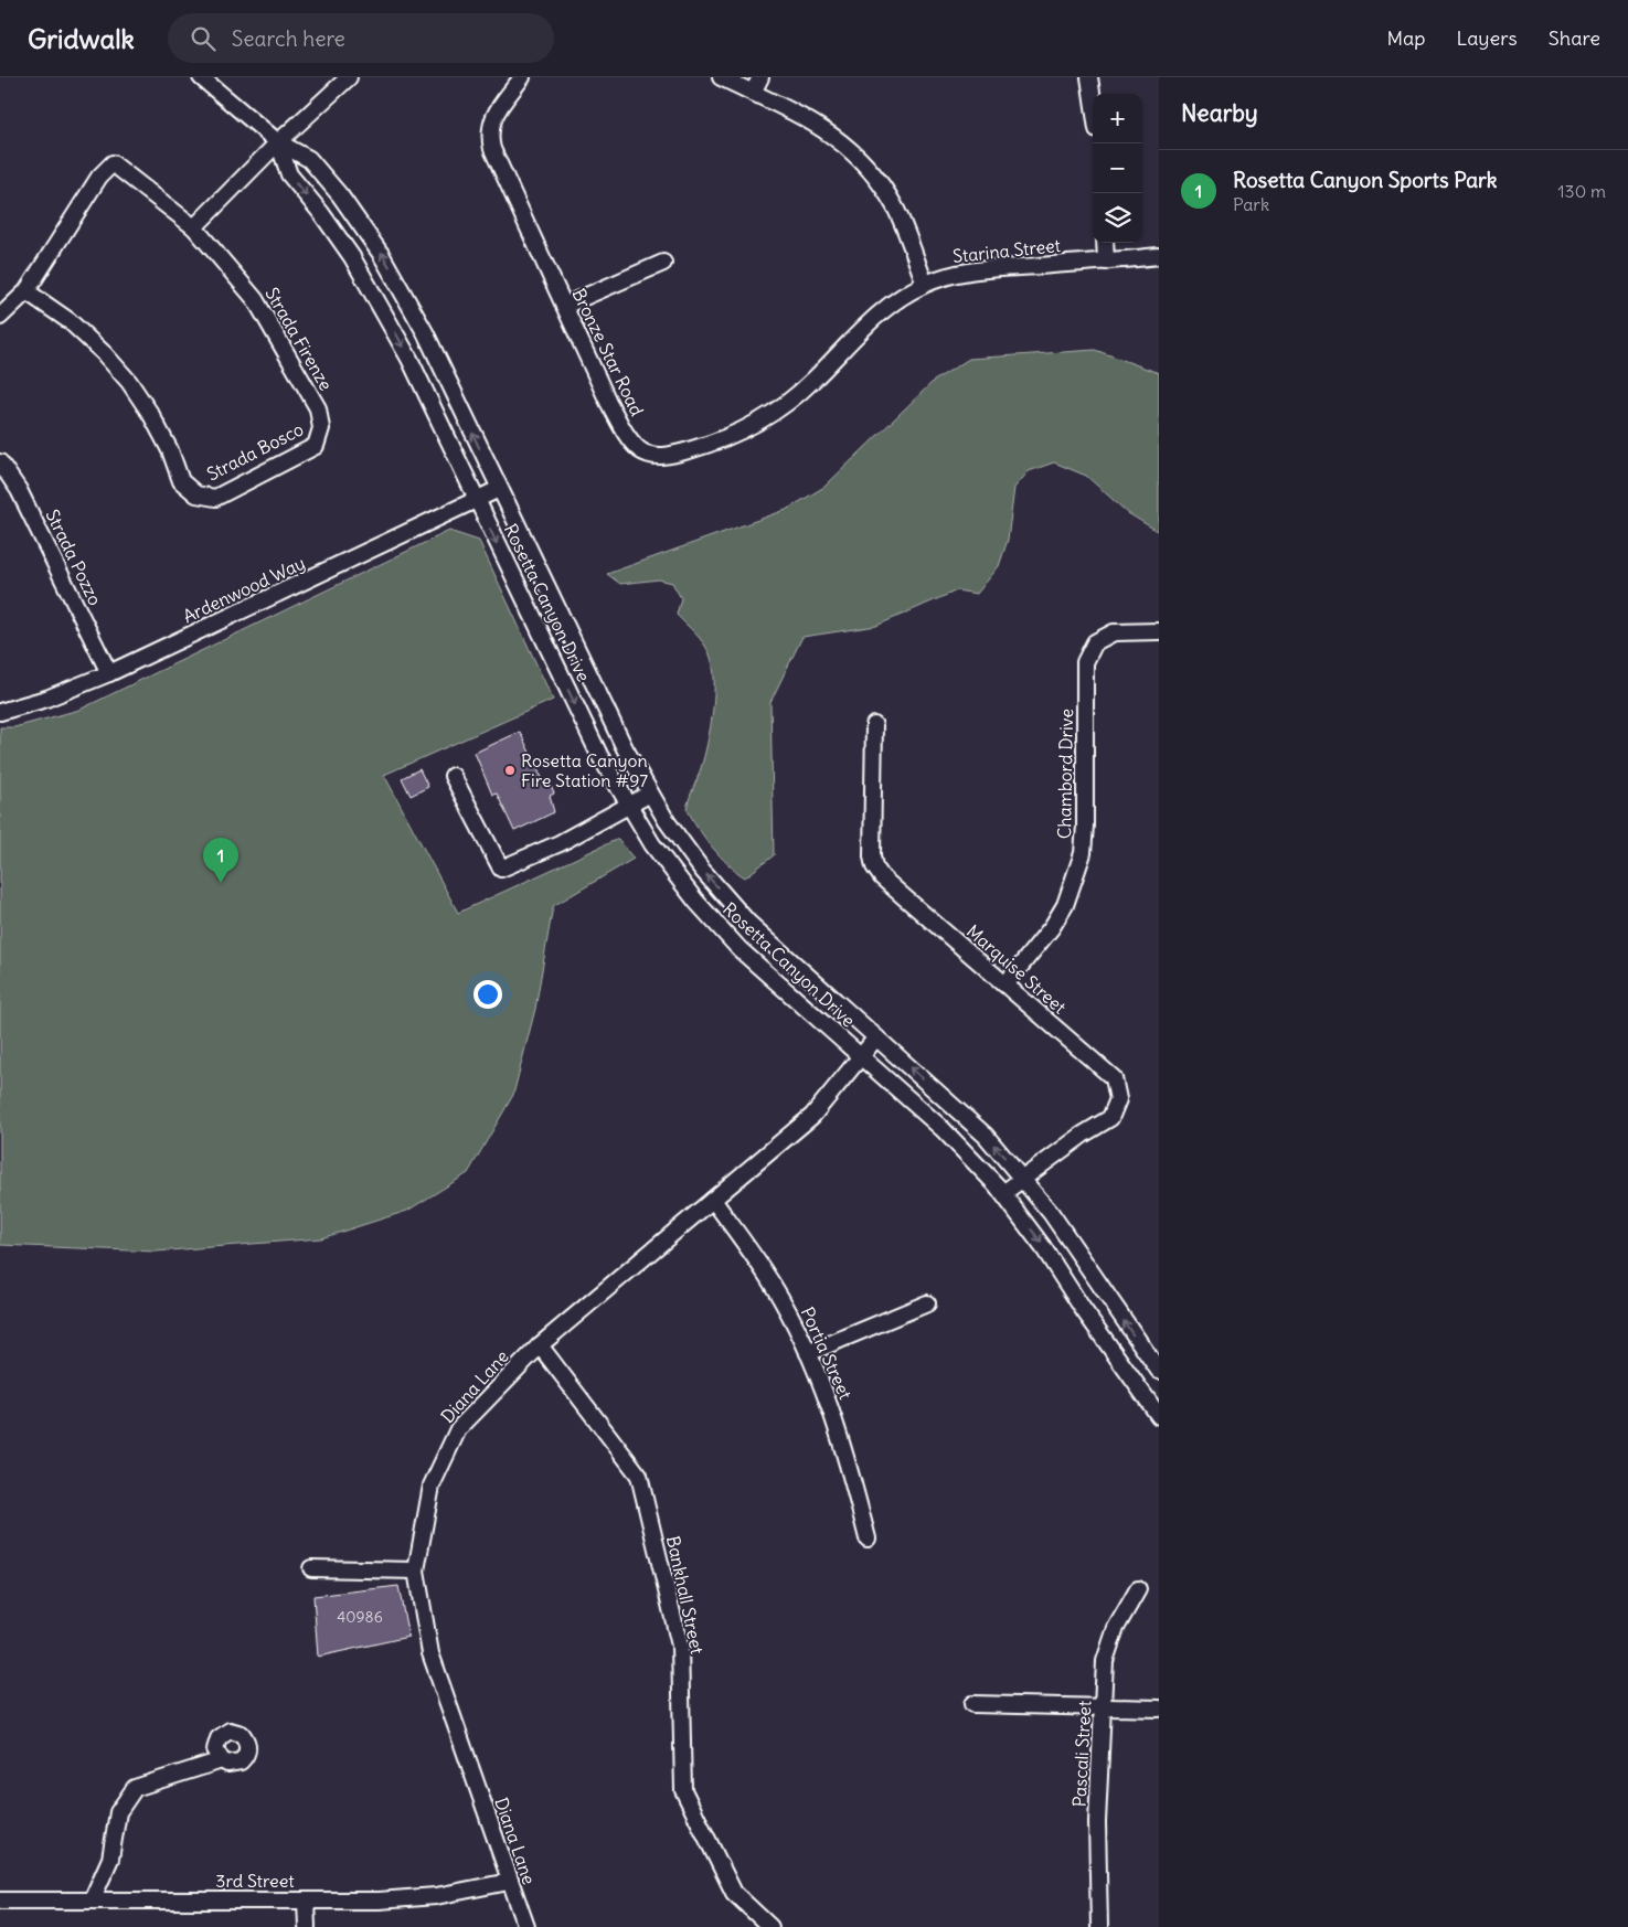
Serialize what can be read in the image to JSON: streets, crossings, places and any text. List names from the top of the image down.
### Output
{
  "streets": {
    "street": [
      "Starina Street",
      "Strada Firenze",
      "Bronze Star Road",
      "Strada Bosco",
      "Strada Pozzo",
      "Ardenwood Way",
      "Rosetta Canyon Drive",
      "Chambord Drive",
      "Marquise Street",
      "Portia Street",
      "Diana Lane",
      "Bankhall Street",
      "Pascali Street",
      "3rd Street"
    ]
  },
  "crossings": [
    ["Starina Street", "Bronze Star Road"],
    ["Strada Firenze", "Strada Bosco"],
    ["Strada Pozzo", "Ardenwood Way"],
    ["Ardenwood Way", "Rosetta Canyon Drive"],
    ["Rosetta Canyon Drive", "Marquise Street"],
    ["Rosetta Canyon Drive", "Diana Lane"],
    ["Chambord Drive", "Marquise Street"],
    ["Portia Street", "Diana Lane"],
    ["Diana Lane", "Bankhall Street"],
    ["Diana Lane", "3rd Street"]
  ],
  "places": ["Rosetta Canyon Fire Station #97"],
  "house_numbers": ["40986"],
  "page": {
    "header": "Gridwalk",
    "search": "Search here",
    "nav": ["Map", "Layers", "Share"],
    "heading": "Nearby",
    "map_buttons": ["+", "−"],
    "list": [
      {
        "mark": "1",
        "name": "Rosetta Canyon Sports Park",
        "note": "Park",
        "value": "130 m"
      }
    ],
    "pins": "1"
  }
}
